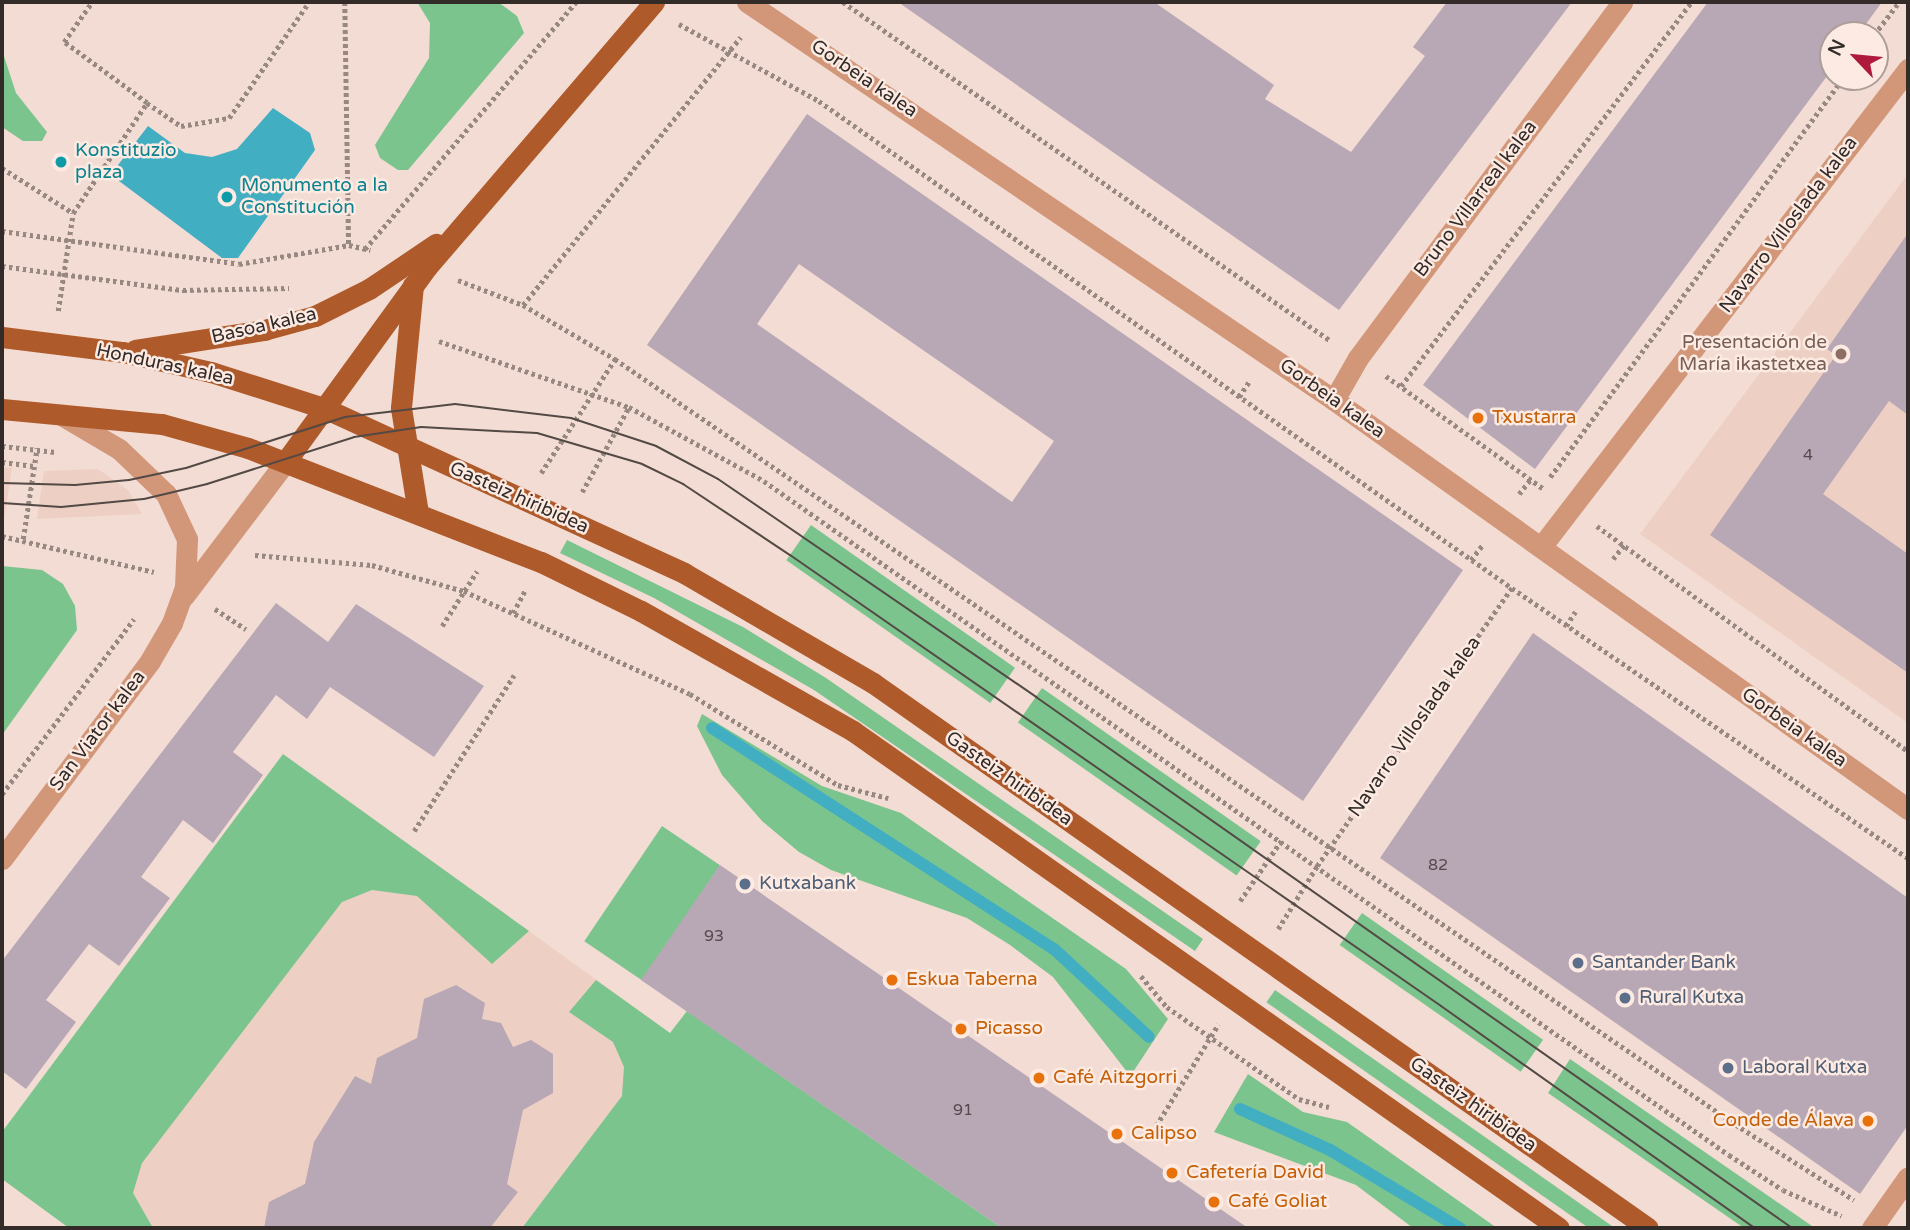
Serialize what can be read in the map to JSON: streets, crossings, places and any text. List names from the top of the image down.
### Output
{
  "streets": {
    "main road": ["Basoa kalea", "Honduras kalea", "Gasteiz hiribidea"],
    "street": [
      "Gorbeia kalea",
      "Bruno Villarreal kalea",
      "Navarro Villoslada kalea",
      "San Viator kalea"
    ]
  },
  "crossings": [
    ["Gorbeia kalea", "Bruno Villarreal kalea"],
    ["Gorbeia kalea", "Navarro Villoslada kalea"],
    ["Basoa kalea", "Honduras kalea"],
    ["Basoa kalea", "Gasteiz hiribidea"],
    ["Basoa kalea", "San Viator kalea"],
    ["Honduras kalea", "Gasteiz hiribidea"]
  ],
  "places": [
    "Konstituzio plaza",
    "Monumento a la Constitución",
    "Presentación de María ikastetxea",
    "Txustarra",
    "Kutxabank",
    "Santander Bank",
    "Eskua Taberna",
    "Rural Kutxa",
    "Picasso",
    "Laboral Kutxa",
    "Café Aitzgorri",
    "Conde de Álava",
    "Calipso",
    "Cafetería David",
    "Café Goliat"
  ],
  "house_numbers": [
    "4",
    "82",
    "93",
    "91"
  ],
  "north": "top left"
}
